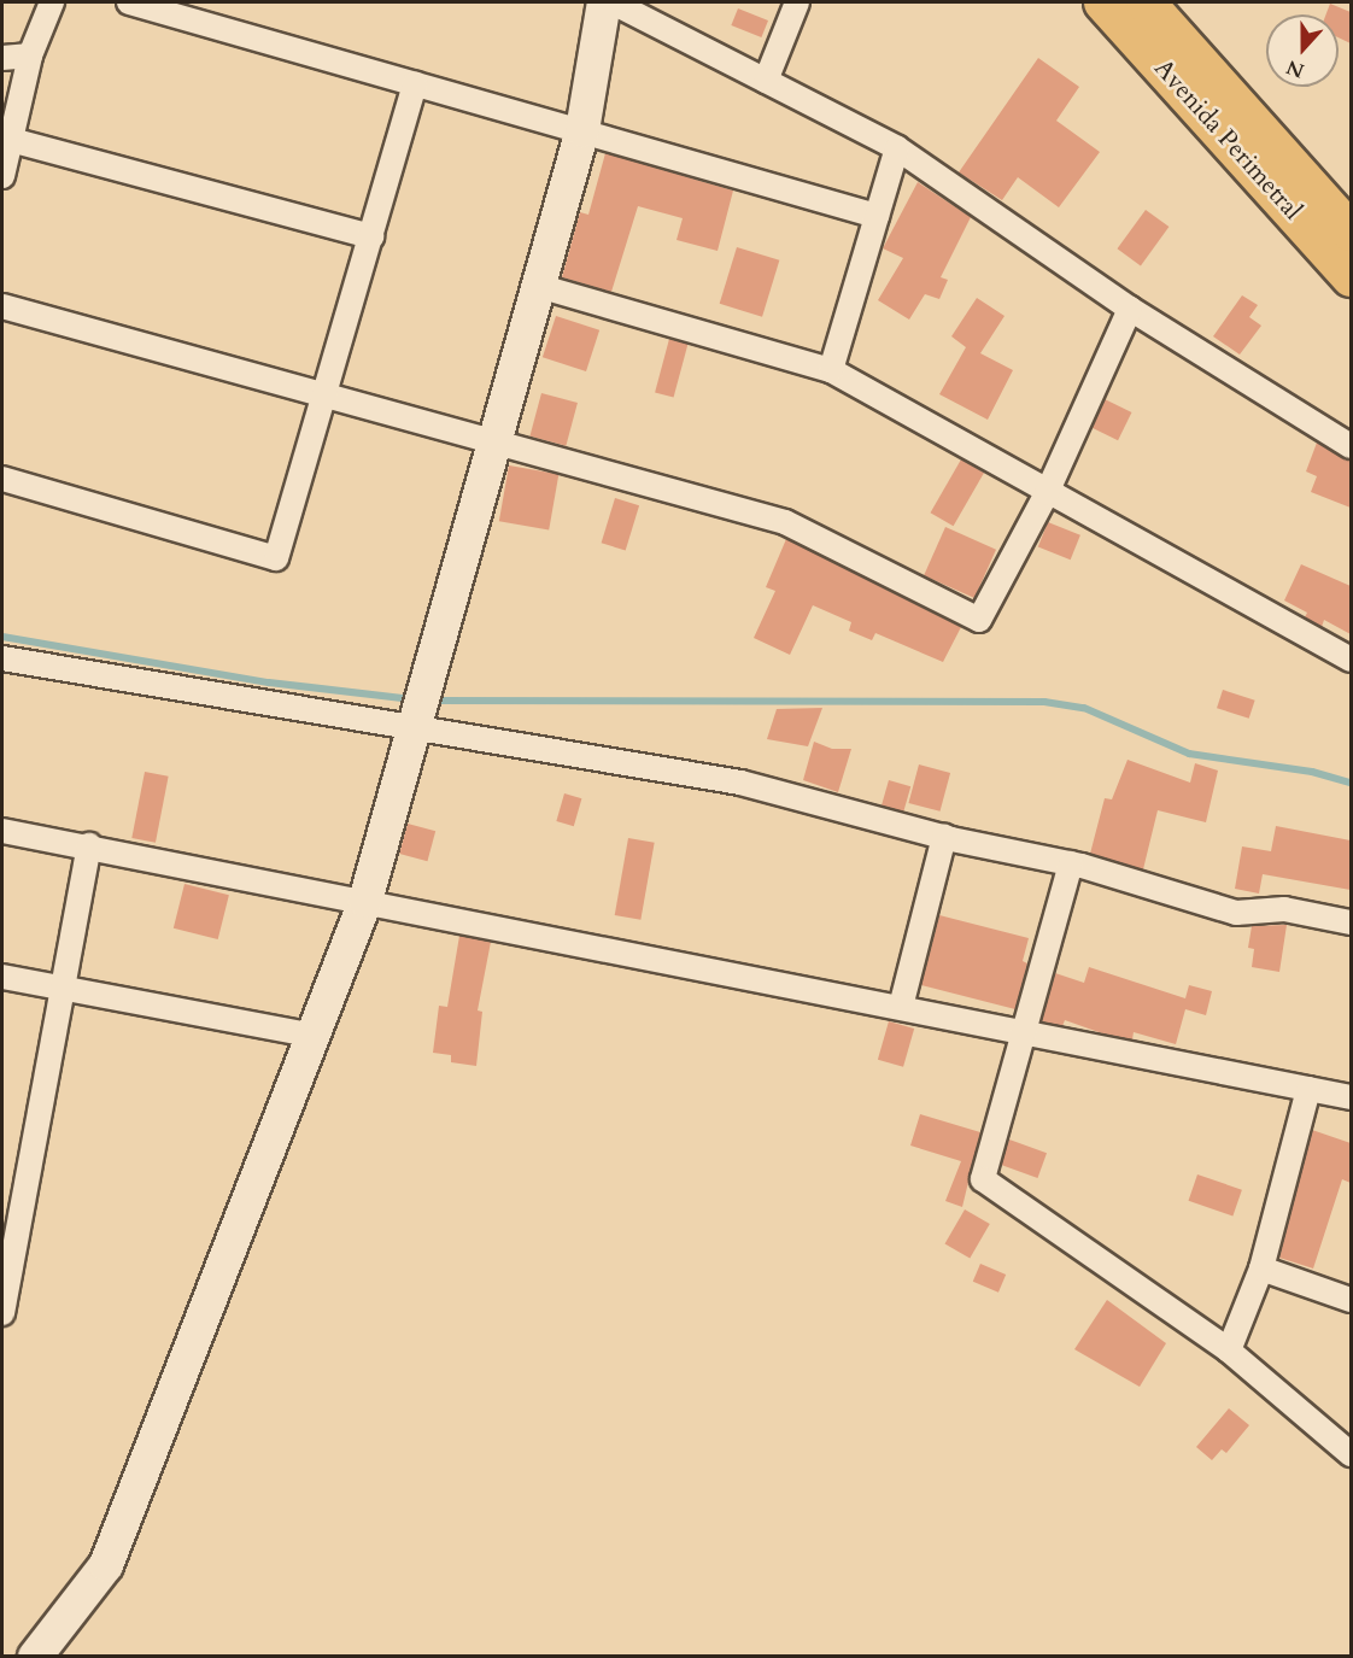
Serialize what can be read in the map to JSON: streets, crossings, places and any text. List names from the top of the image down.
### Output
{
  "streets": {
    "main road": ["Avenida Perimetral"]
  },
  "north": "bottom"
}
